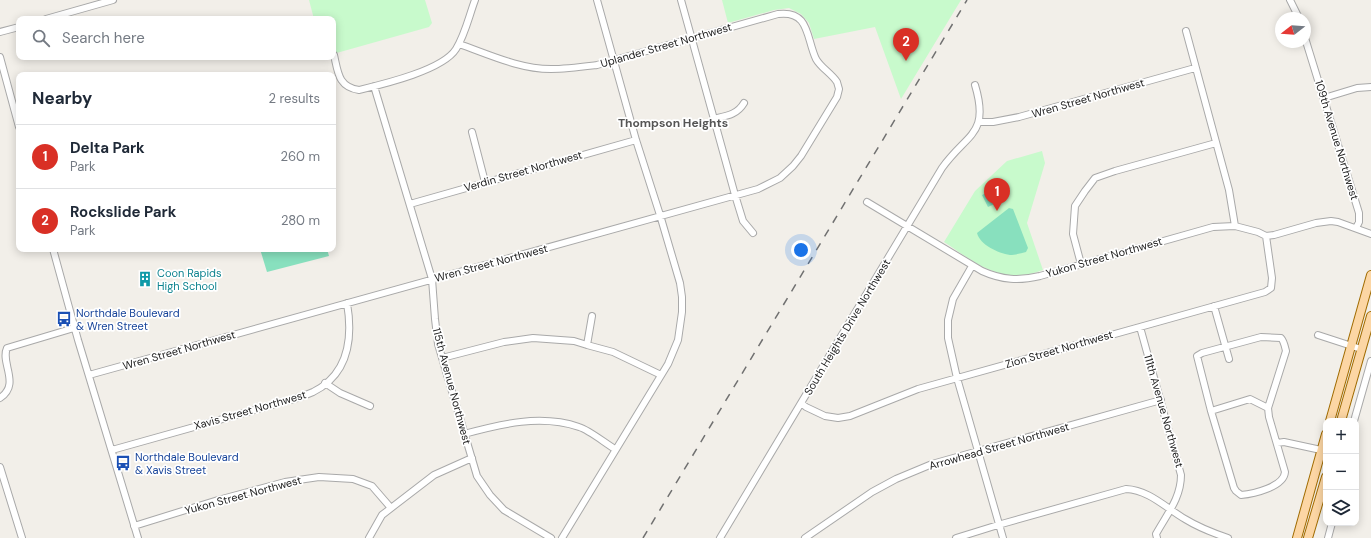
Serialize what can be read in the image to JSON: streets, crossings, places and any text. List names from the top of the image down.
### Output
{
  "streets": {
    "street": [
      "Uplander Street Northwest",
      "Wren Street Northwest",
      "109th Avenue Northwest",
      "Verdin Street Northwest",
      "Yukon Street Northwest",
      "South Heights Drive Northwest",
      "Zion Street Northwest",
      "115th Avenue Northwest",
      "Xavis Street Northwest",
      "111th Avenue Northwest",
      "Arrowhead Street Northwest"
    ]
  },
  "crossings": [
    ["Uplander Street Northwest", "Wren Street Northwest"],
    ["Wren Street Northwest", "South Heights Drive Northwest"],
    ["Wren Street Northwest", "115th Avenue Northwest"],
    ["Wren Street Northwest", "Xavis Street Northwest"],
    ["Verdin Street Northwest", "115th Avenue Northwest"],
    ["Yukon Street Northwest", "South Heights Drive Northwest"],
    ["Yukon Street Northwest", "Zion Street Northwest"],
    ["South Heights Drive Northwest", "Zion Street Northwest"],
    ["Zion Street Northwest", "111th Avenue Northwest"],
    ["111th Avenue Northwest", "Arrowhead Street Northwest"]
  ],
  "districts": ["Thompson Heights"],
  "places": {
    "building": ["Coon Rapids High School"],
    "bus stop": ["Northdale Boulevard & Wren Street", "Northdale Boulevard & Xavis Street"]
  },
  "north": "left",
  "page": {
    "search": "Search here",
    "pins": ["2", "1"],
    "heading": ["Nearby", "2 results"],
    "list": [
      {
        "mark": "1",
        "name": "Delta Park",
        "note": "Park",
        "value": "260 m"
      },
      {
        "mark": "2",
        "name": "Rockslide Park",
        "note": "Park",
        "value": "280 m"
      }
    ],
    "map_buttons": ["+", "−"]
  }
}
